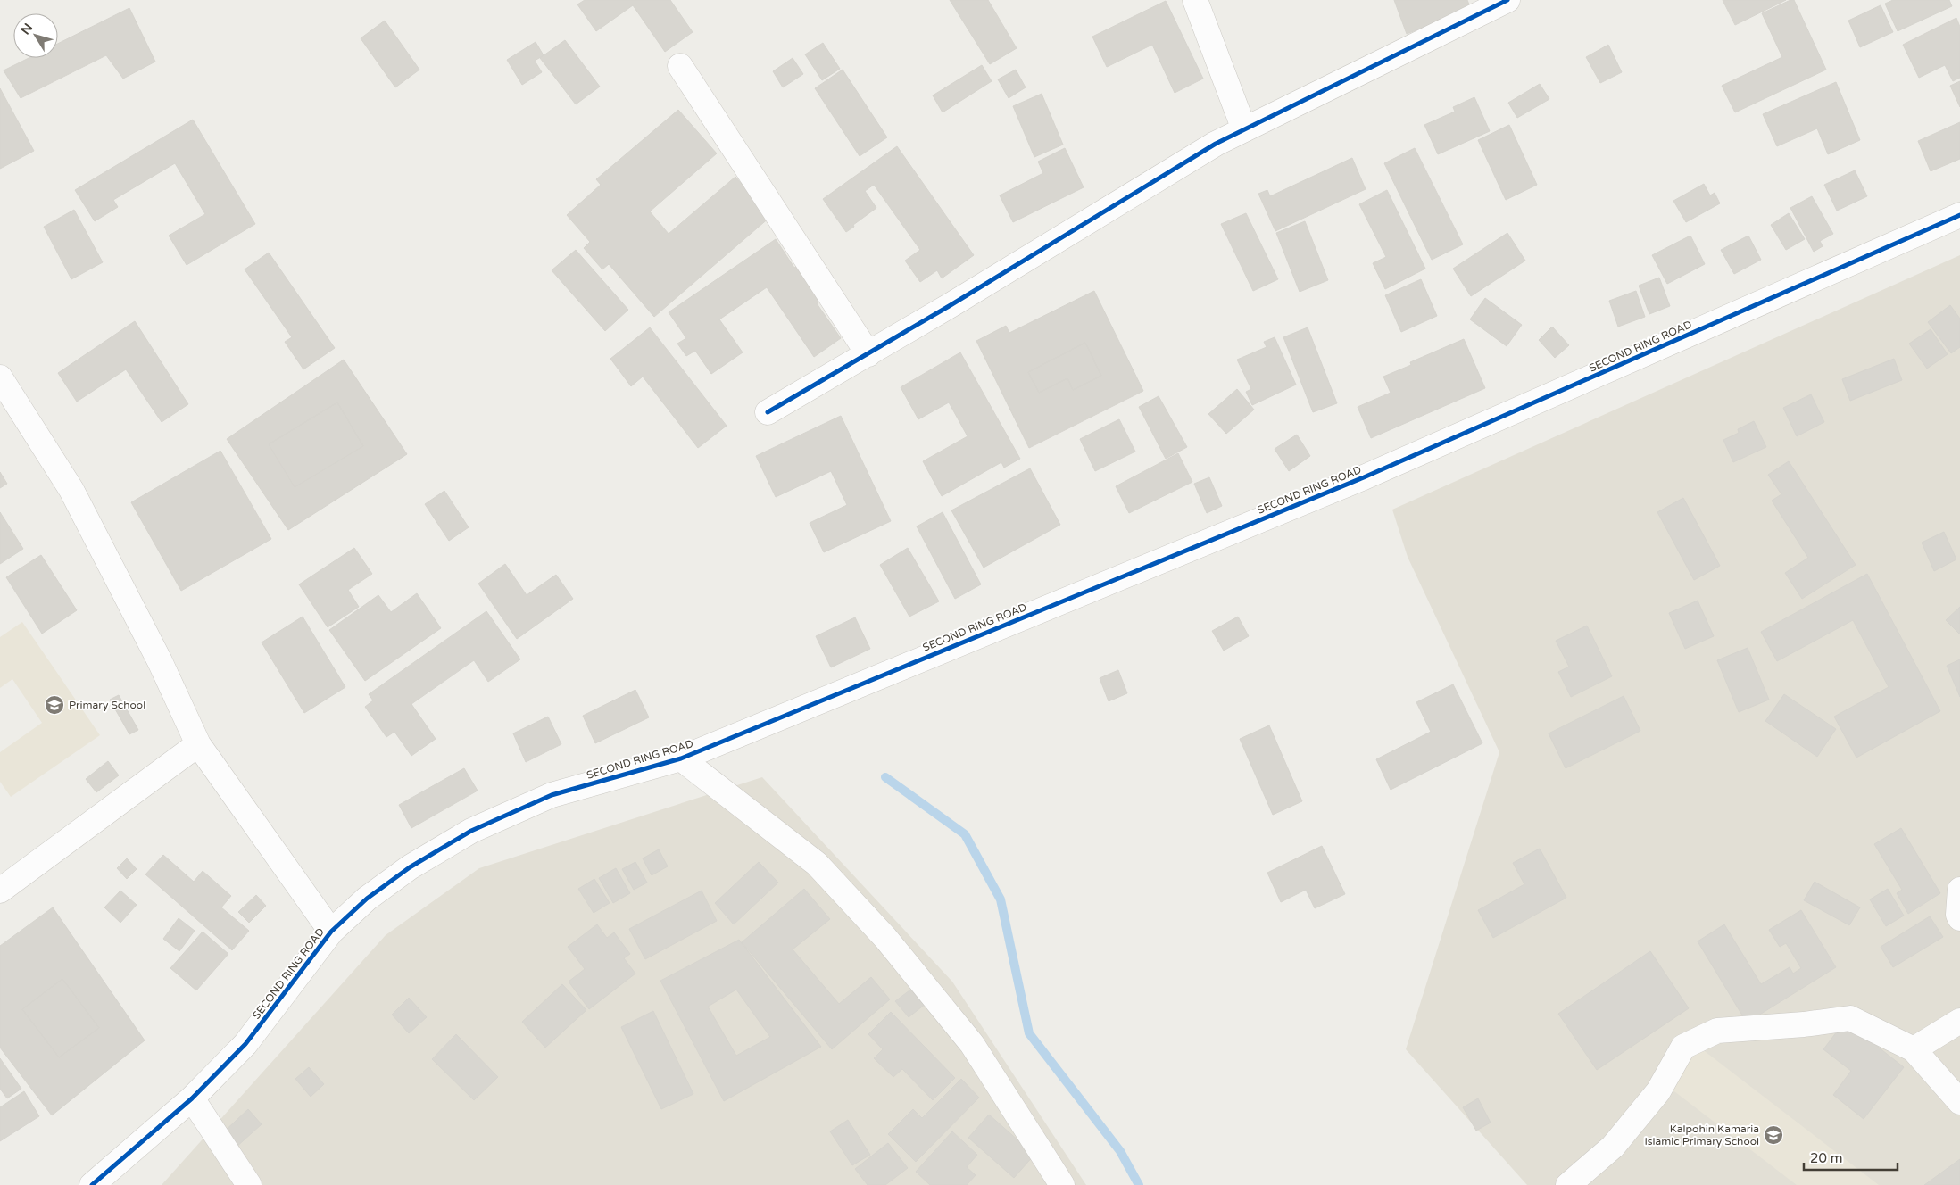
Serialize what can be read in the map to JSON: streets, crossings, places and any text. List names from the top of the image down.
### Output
{
  "streets": {
    "street": ["SECOND RING ROAD"]
  },
  "places": {
    "school or university": ["Primary School", "Kalpohin Kamaria Islamic Primary School"]
  },
  "scale_bar": "20 m",
  "north": "top left"
}
